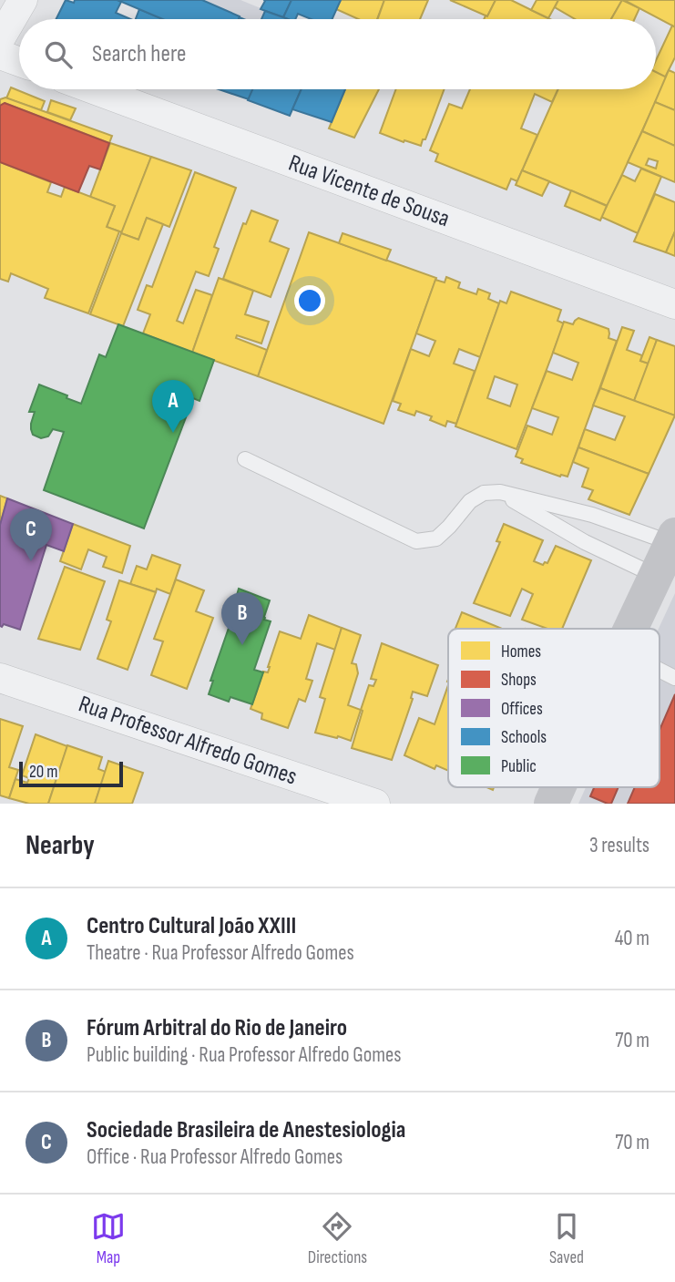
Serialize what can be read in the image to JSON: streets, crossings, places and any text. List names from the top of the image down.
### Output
{
  "streets": {
    "street": ["Rua Vicente de Sousa", "Rua Professor Alfredo Gomes"]
  },
  "legend": [
    "Homes",
    "Shops",
    "Offices",
    "Schools",
    "Public"
  ],
  "scale_bar": "20 m",
  "page": {
    "search": "Search here",
    "pins": ["A", "C", "B"],
    "scale": "20 m",
    "heading": ["Nearby", "3 results"],
    "list": [
      {
        "mark": "A",
        "name": "Centro Cultural João XXIII",
        "note": "Theatre · Rua Professor Alfredo Gomes",
        "value": "40 m"
      },
      {
        "mark": "B",
        "name": "Fórum Arbitral do Rio de Janeiro",
        "note": "Public building · Rua Professor Alfredo Gomes",
        "value": "70 m"
      },
      {
        "mark": "C",
        "name": "Sociedade Brasileira de Anestesiologia",
        "note": "Office · Rua Professor Alfredo Gomes",
        "value": "70 m"
      }
    ],
    "nav": ["Map", "Directions", "Saved"]
  }
}
